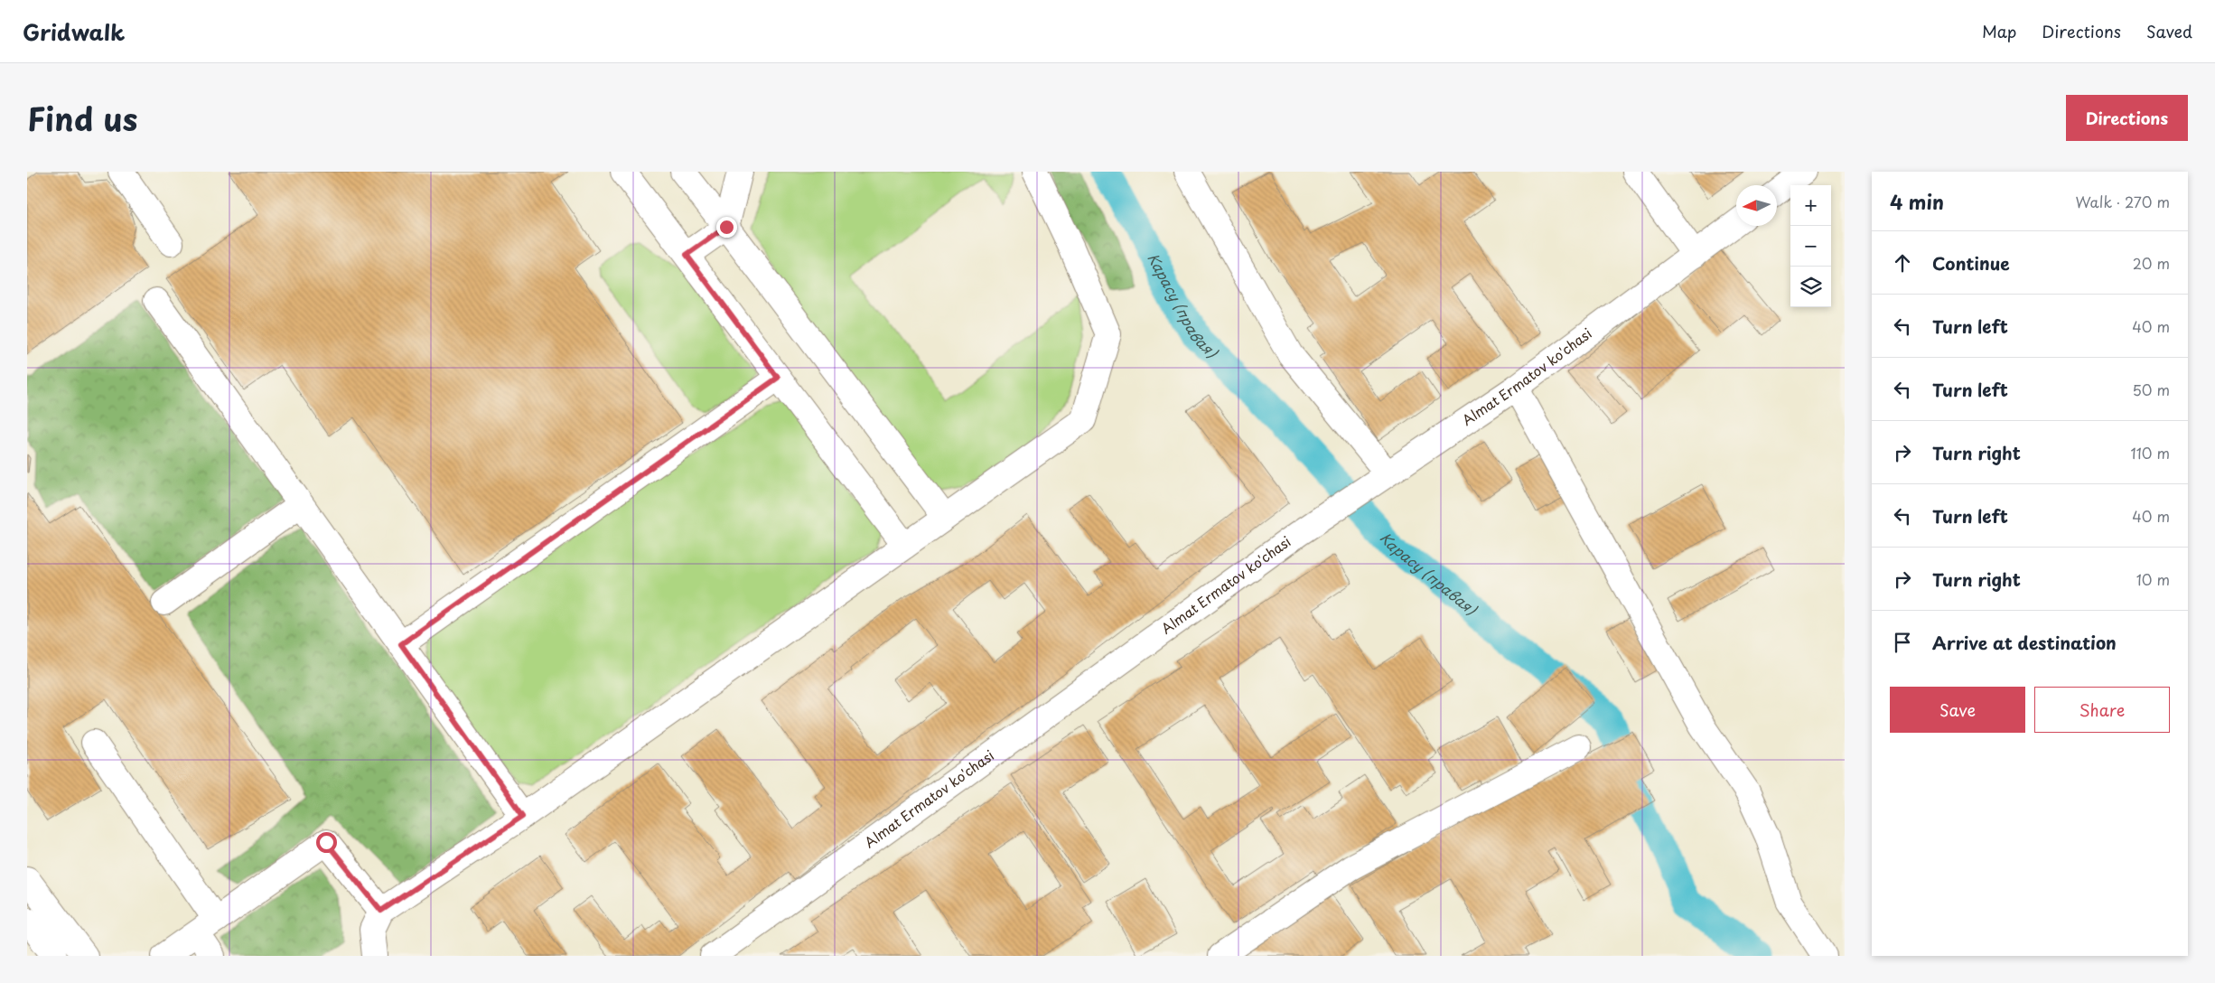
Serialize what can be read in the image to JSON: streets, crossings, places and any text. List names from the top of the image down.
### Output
{
  "streets": {
    "street": ["Almat Ermatov ko'chasi"]
  },
  "water": ["Карасу (правая)"],
  "north": "left",
  "page": {
    "header": "Gridwalk",
    "nav": ["Map", "Directions", "Saved"],
    "title": "Find us",
    "buttons": [
      "Directions",
      ["Save", "Share"]
    ],
    "heading": ["4 min", "Walk · 270 m"],
    "map_buttons": ["+", "−"],
    "list": [
      ["Continue", "20 m"],
      ["Turn left", "40 m"],
      ["Turn left", "50 m"],
      ["Turn right", "110 m"],
      ["Turn left", "40 m"],
      ["Turn right", "10 m"],
      "Arrive at destination"
    ]
  }
}
